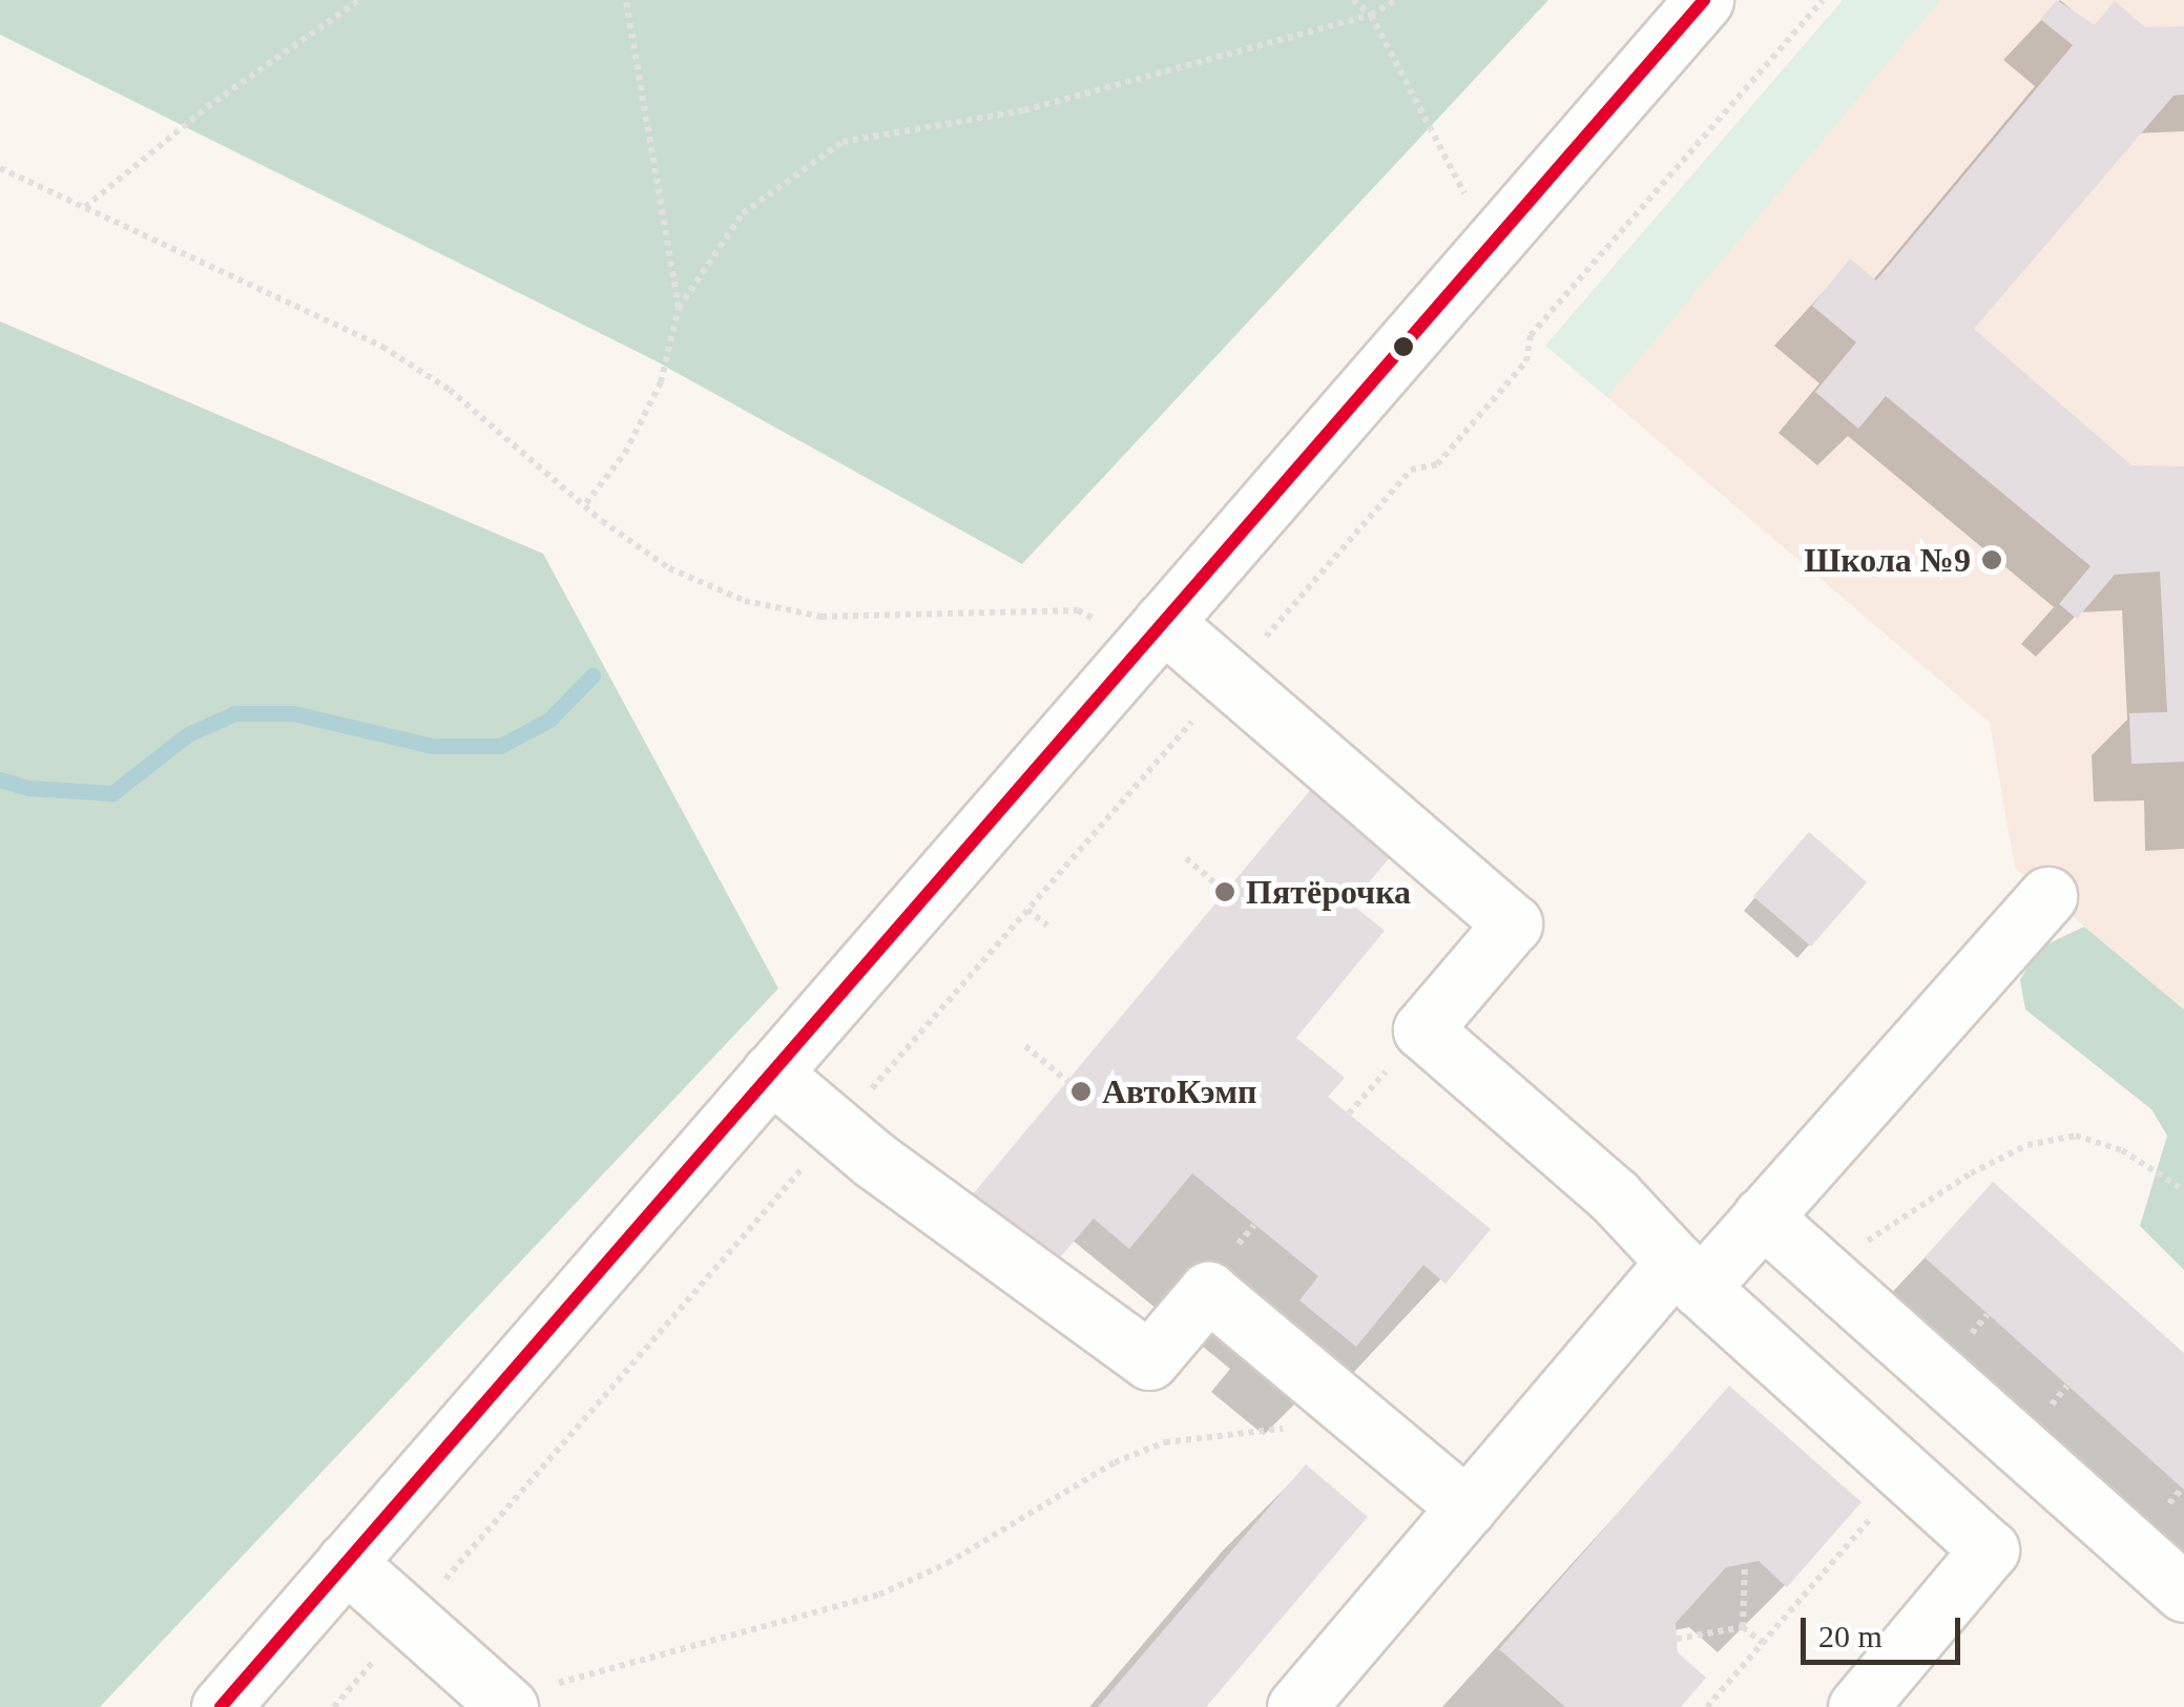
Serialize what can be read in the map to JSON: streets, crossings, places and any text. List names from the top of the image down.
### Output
{
  "places": ["Школа №9", "Пятёрочка", "АвтоКэмп"],
  "scale_bar": "20 m"
}
